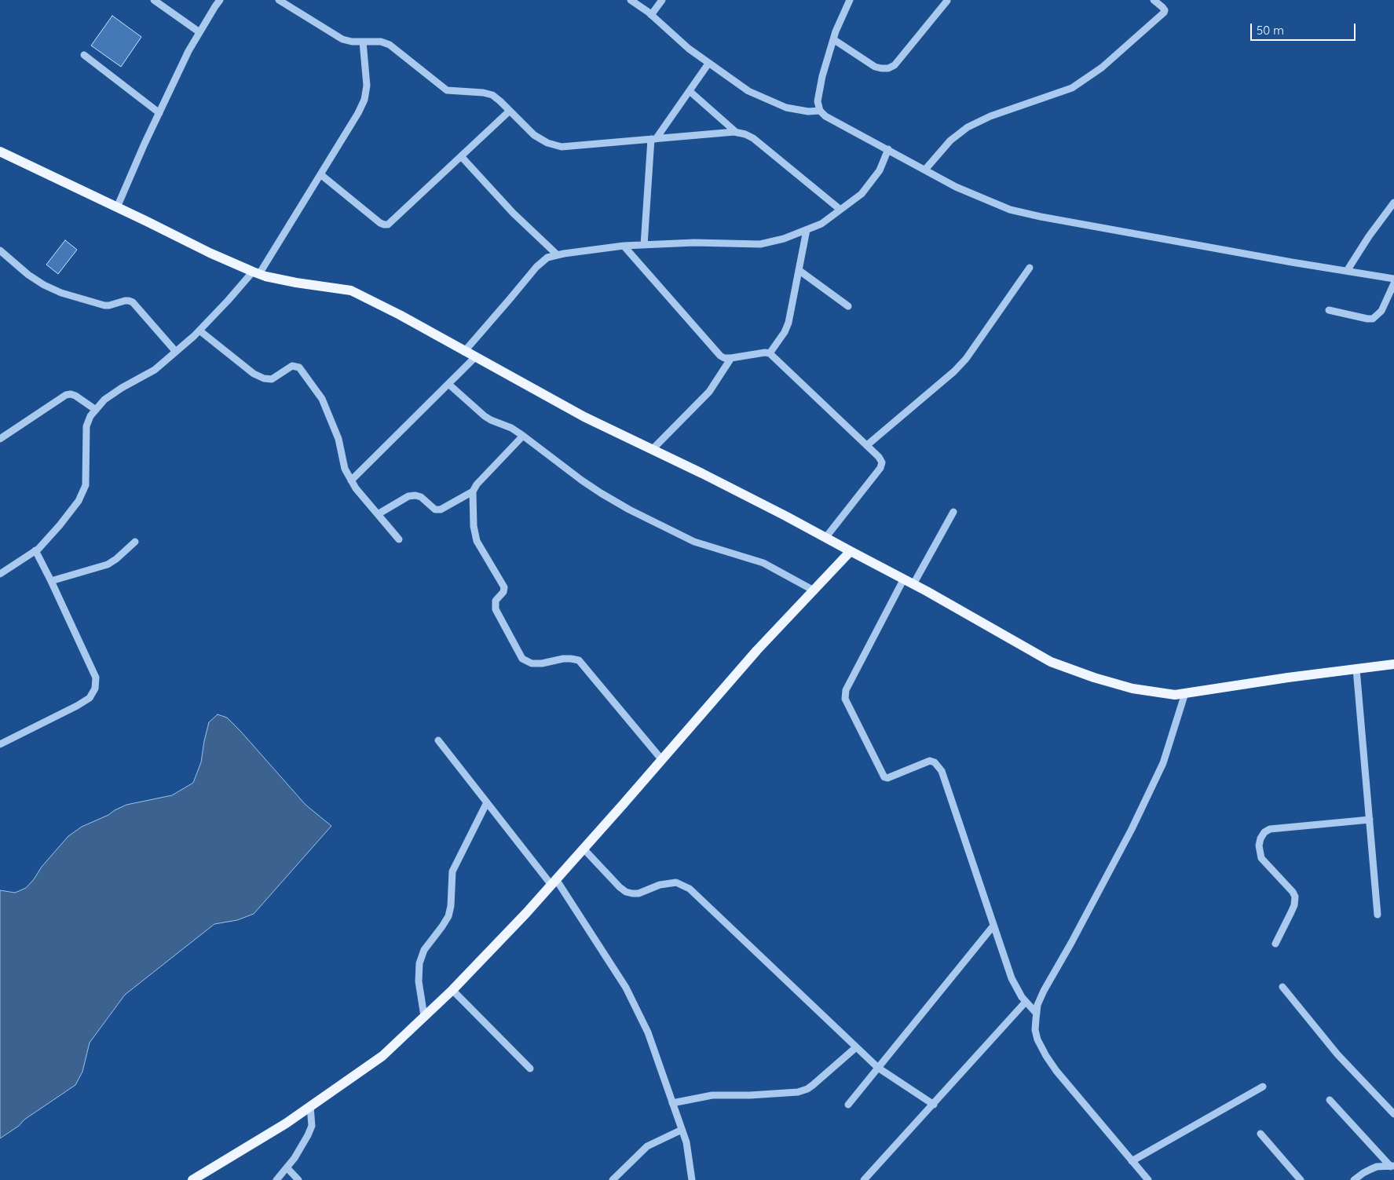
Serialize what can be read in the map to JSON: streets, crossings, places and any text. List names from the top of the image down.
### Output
{
  "scale_bar": "50 m"
}
